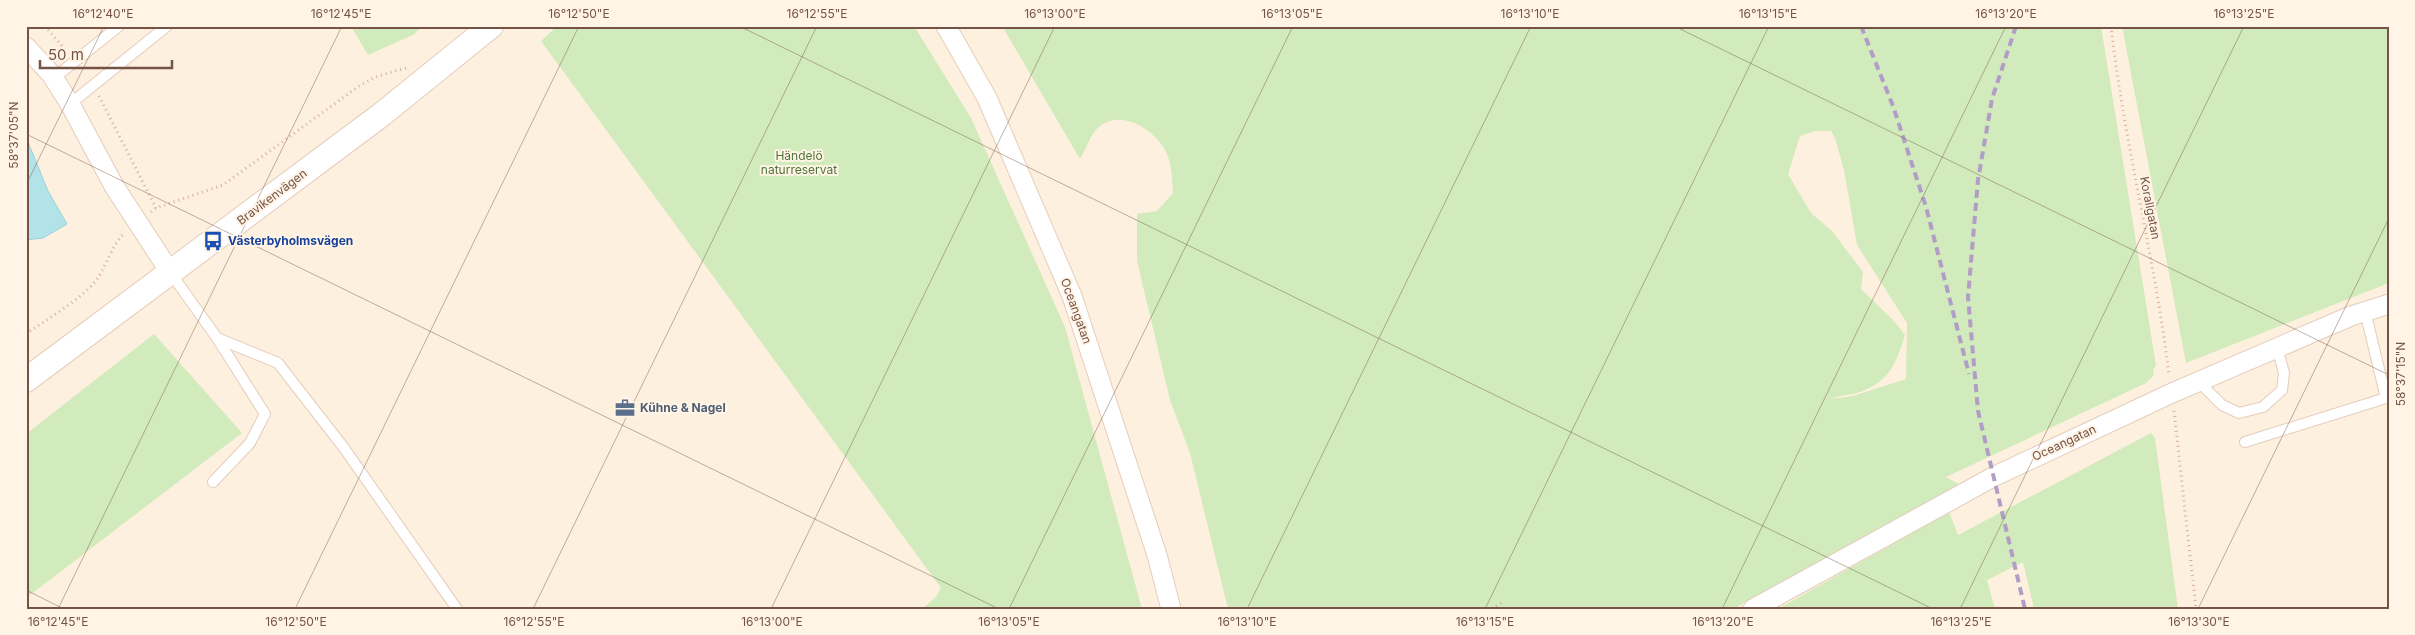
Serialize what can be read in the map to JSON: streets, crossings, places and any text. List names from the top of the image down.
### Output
{
  "streets": {
    "street": ["Bravikenvägen", "Oceangatan"],
    "path": ["Korallgatan"]
  },
  "crossings": [
    ["Korallgatan", "Oceangatan"]
  ],
  "parks": ["Händelö naturreservat"],
  "places": {
    "bus stop": ["Västerbyholmsvägen"],
    "office": ["Kühne & Nagel"]
  },
  "scale_bar": "50 m",
  "coordinates": [
    "16°12'40\"E",
    "16°12'45\"E",
    "16°12'50\"E",
    "16°12'55\"E",
    "16°13'00\"E",
    "16°13'05\"E",
    "16°13'10\"E",
    "16°13'15\"E",
    "16°13'20\"E",
    "16°13'25\"E",
    "58°37'05\"N",
    "58°37'15\"N",
    "16°13'30\"E"
  ]
}
